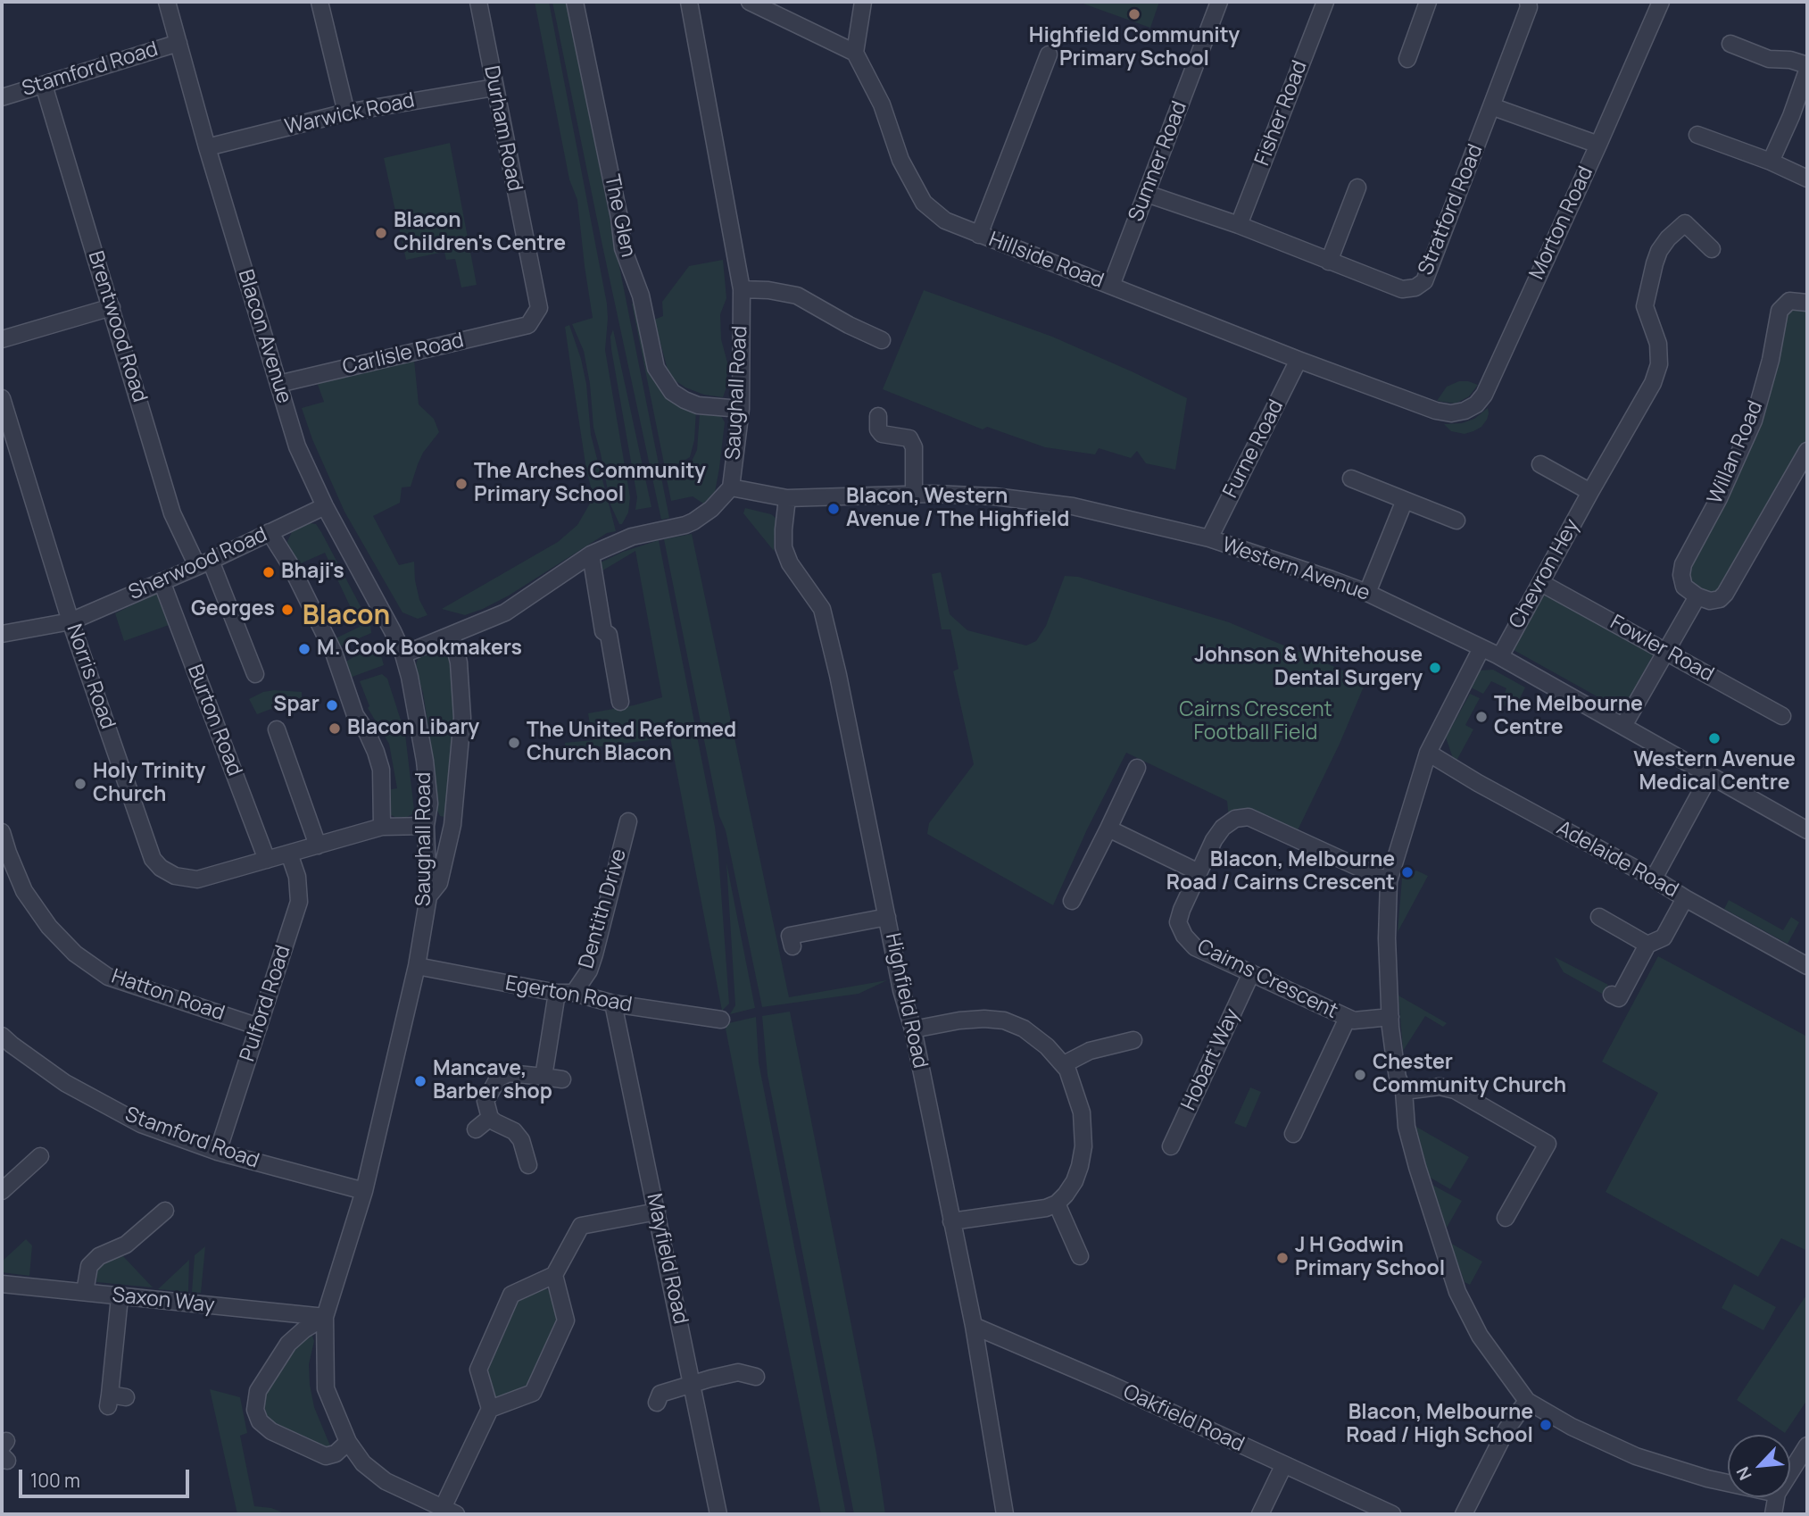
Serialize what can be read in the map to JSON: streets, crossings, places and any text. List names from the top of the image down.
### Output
{
  "streets": {
    "street": [
      "Stamford Road",
      "Fisher Road",
      "Warwick Road",
      "Durham Road",
      "Sumner Road",
      "Stratford Road",
      "The Glen",
      "Morton Road",
      "Hillside Road",
      "Brentwood Road",
      "Blacon Avenue",
      "Carlisle Road",
      "Saughall Road",
      "Furne Road",
      "Willan Road",
      "Sherwood Road",
      "Western Avenue",
      "Chevron Hey",
      "Fowler Road",
      "Norris Road",
      "Burton Road",
      "Adelaide Road",
      "Dentith Drive",
      "Cairns Crescent",
      "Egerton Road",
      "Hatton Road",
      "Highfield Road",
      "Pulford Road",
      "Hobart Way",
      "Mayfield Road",
      "Saxon Way",
      "Oakfield Road"
    ]
  },
  "crossings": [
    ["Stamford Road", "Brentwood Road"],
    ["Stamford Road", "Blacon Avenue"],
    ["Stamford Road", "Saughall Road"],
    ["Stamford Road", "Pulford Road"],
    ["Fisher Road", "Stratford Road"],
    ["Warwick Road", "Durham Road"],
    ["Warwick Road", "Blacon Avenue"],
    ["Durham Road", "Carlisle Road"],
    ["Sumner Road", "Stratford Road"],
    ["Sumner Road", "Hillside Road"],
    ["The Glen", "Saughall Road"],
    ["Morton Road", "Hillside Road"],
    ["Hillside Road", "Furne Road"],
    ["Brentwood Road", "Sherwood Road"],
    ["Blacon Avenue", "Carlisle Road"],
    ["Blacon Avenue", "Saughall Road"],
    ["Blacon Avenue", "Sherwood Road"],
    ["Saughall Road", "Western Avenue"],
    ["Saughall Road", "Norris Road"],
    ["Saughall Road", "Egerton Road"],
    ["Saughall Road", "Saxon Way"],
    ["Furne Road", "Western Avenue"],
    ["Sherwood Road", "Norris Road"],
    ["Sherwood Road", "Burton Road"],
    ["Western Avenue", "Chevron Hey"],
    ["Western Avenue", "Highfield Road"],
    ["Chevron Hey", "Fowler Road"],
    ["Norris Road", "Burton Road"],
    ["Norris Road", "Pulford Road"],
    ["Dentith Drive", "Egerton Road"],
    ["Cairns Crescent", "Hobart Way"],
    ["Egerton Road", "Mayfield Road"],
    ["Hatton Road", "Pulford Road"],
    ["Highfield Road", "Oakfield Road"]
  ],
  "districts": ["Blacon"],
  "parks": ["Cairns Crescent Football Field"],
  "places": [
    "Highfield Community Primary School",
    "Blacon Children's Centre",
    "The Arches Community Primary School",
    "Blacon, Western Avenue / The Highfield",
    "Bhaji's",
    "Georges",
    "M. Cook Bookmakers",
    "Johnson & Whitehouse Dental Surgery",
    "Spar",
    "The Melbourne Centre",
    "Blacon Libary",
    "Western Avenue Medical Centre",
    "The United Reformed Church Blacon",
    "Holy Trinity Church",
    "Blacon, Melbourne Road / Cairns Crescent",
    "Chester Community Church",
    "Mancave, Barber shop",
    "J H Godwin Primary School",
    "Blacon, Melbourne Road / High School"
  ],
  "scale_bar": "100 m",
  "north": "bottom left"
}
